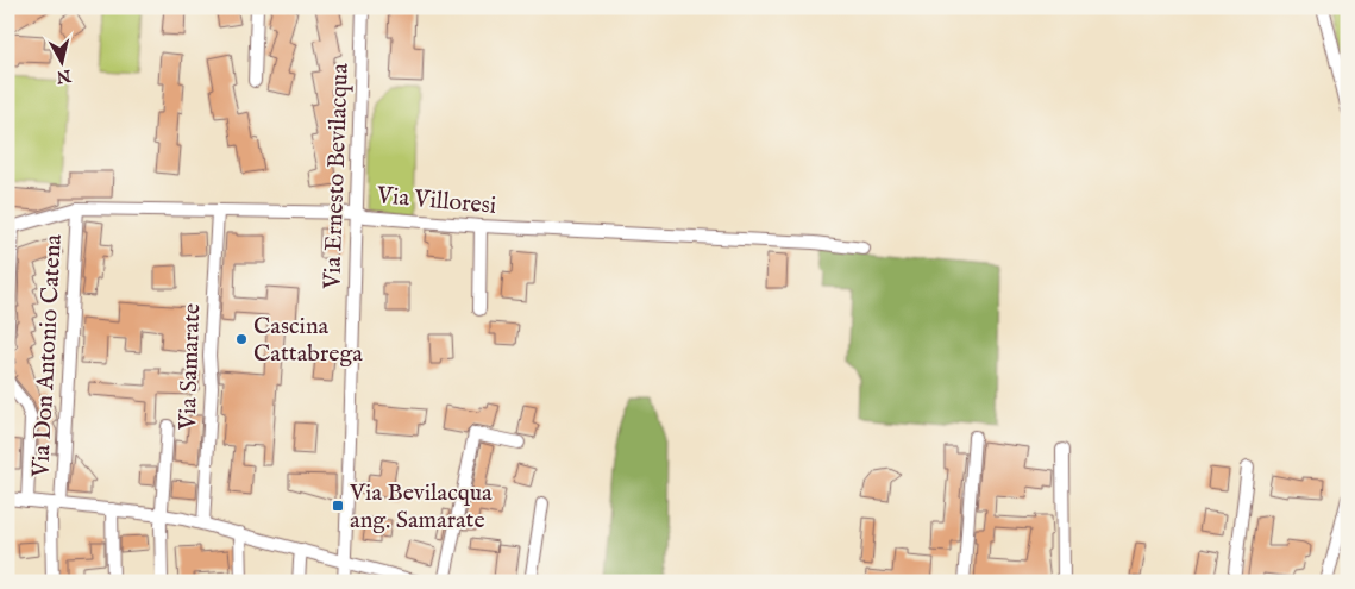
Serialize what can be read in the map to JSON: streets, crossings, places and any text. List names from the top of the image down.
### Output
{
  "streets": {
    "street": [
      "Via Ernesto Bevilacqua",
      "Via Villoresi",
      "Via Don Antonio Catena",
      "Via Samarate"
    ]
  },
  "crossings": [
    ["Via Ernesto Bevilacqua", "Via Villoresi"],
    ["Via Villoresi", "Via Don Antonio Catena"],
    ["Via Villoresi", "Via Samarate"]
  ],
  "places": {
    "other": ["Cascina Cattabrega"],
    "transit": ["Via Bevilacqua ang. Samarate"]
  },
  "north": "bottom"
}
